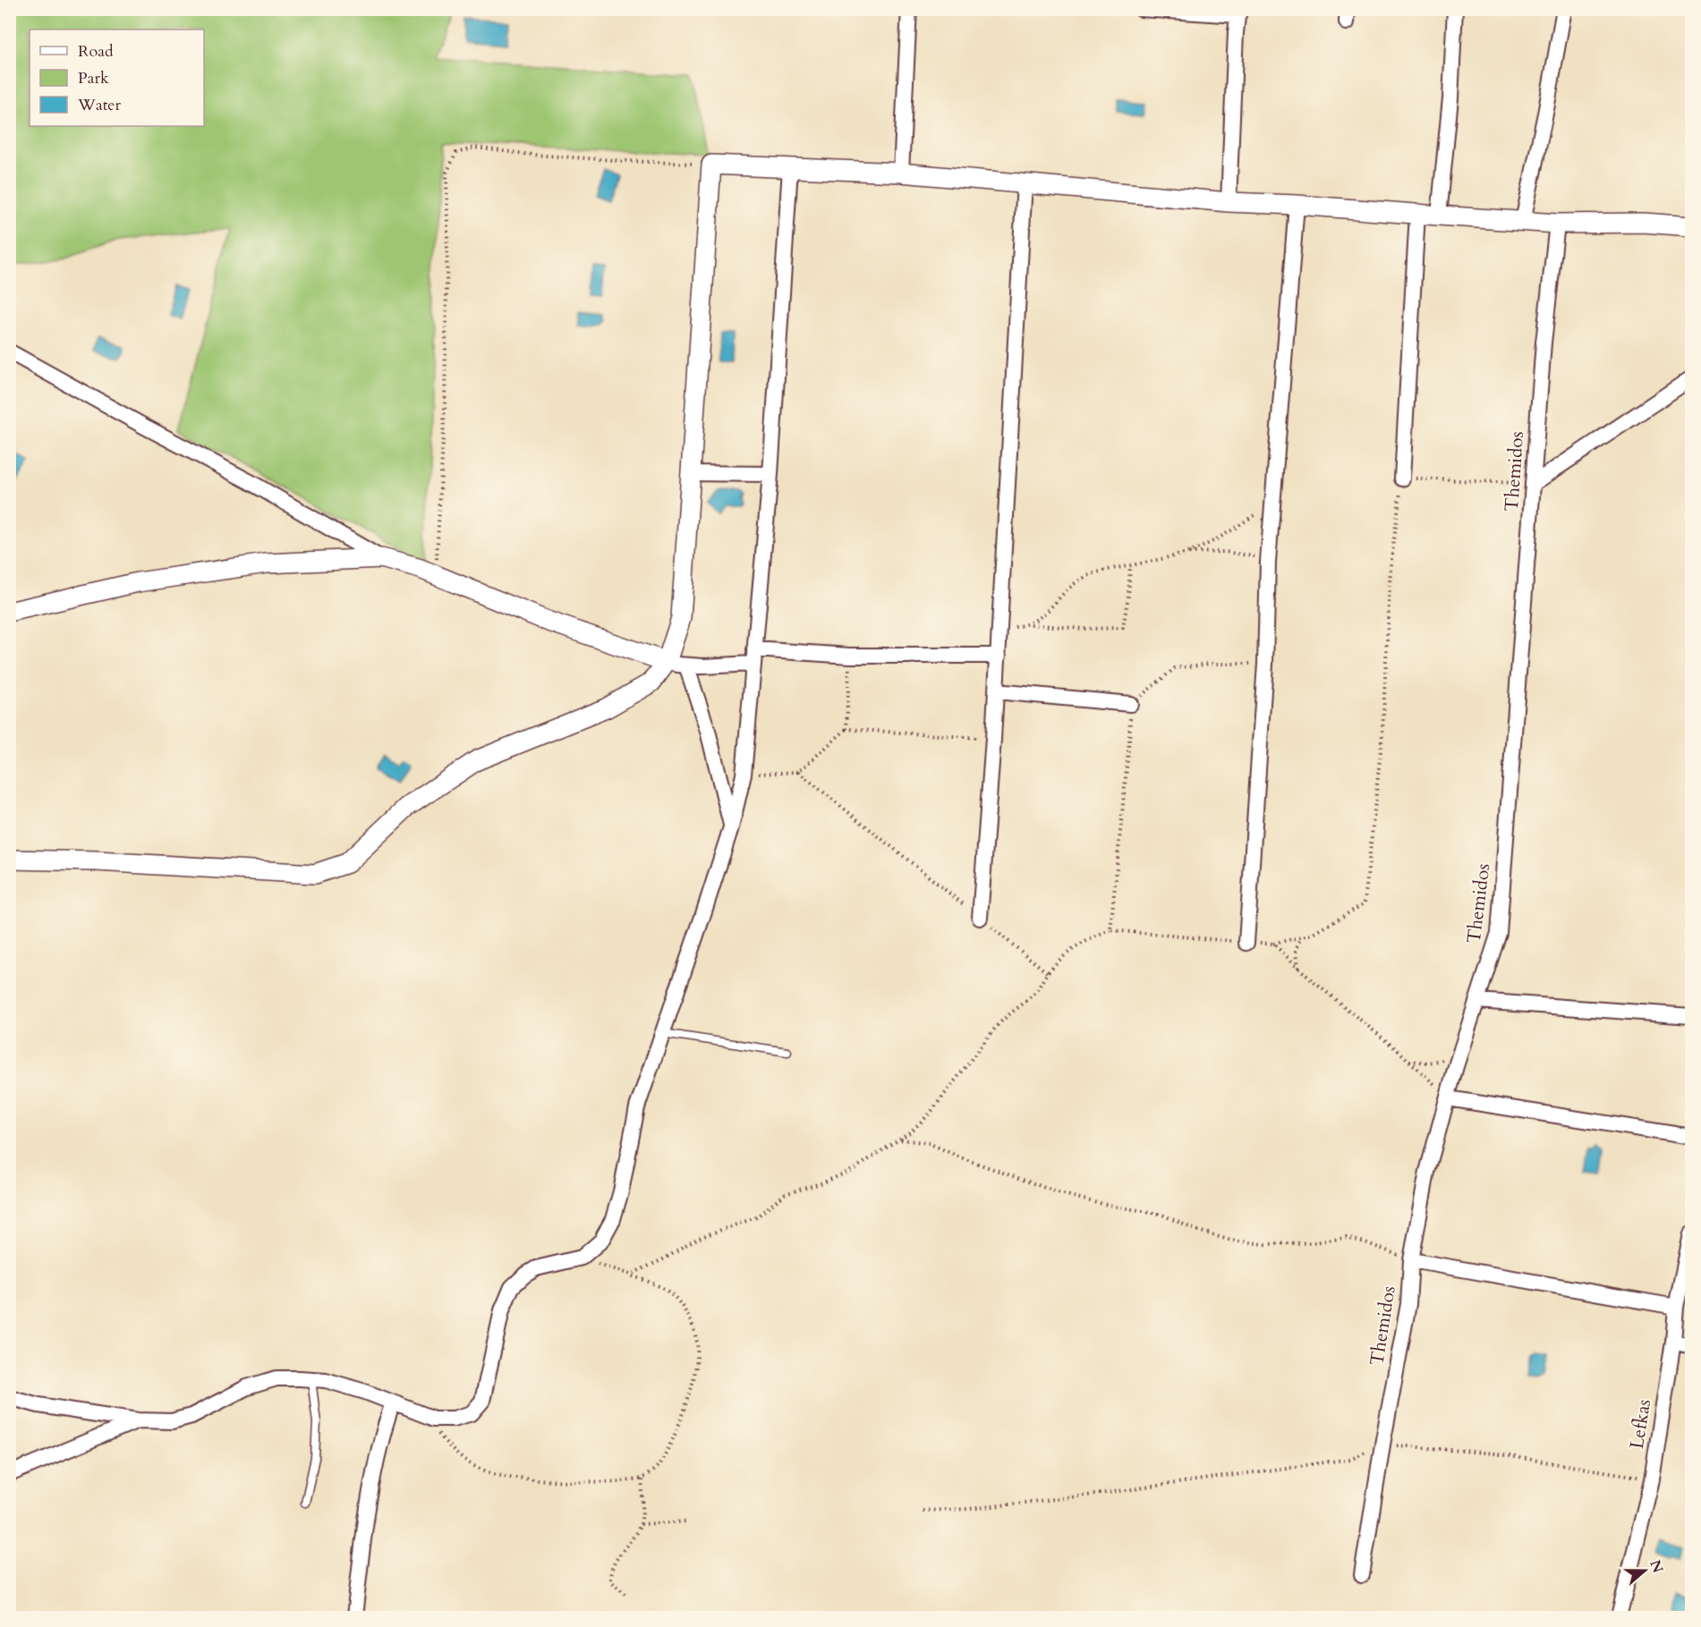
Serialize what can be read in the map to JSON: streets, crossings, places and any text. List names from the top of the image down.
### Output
{
  "streets": {
    "street": ["Themidos", "Lefkas"]
  },
  "legend": ["Road", "Park", "Water"],
  "north": "right"
}
